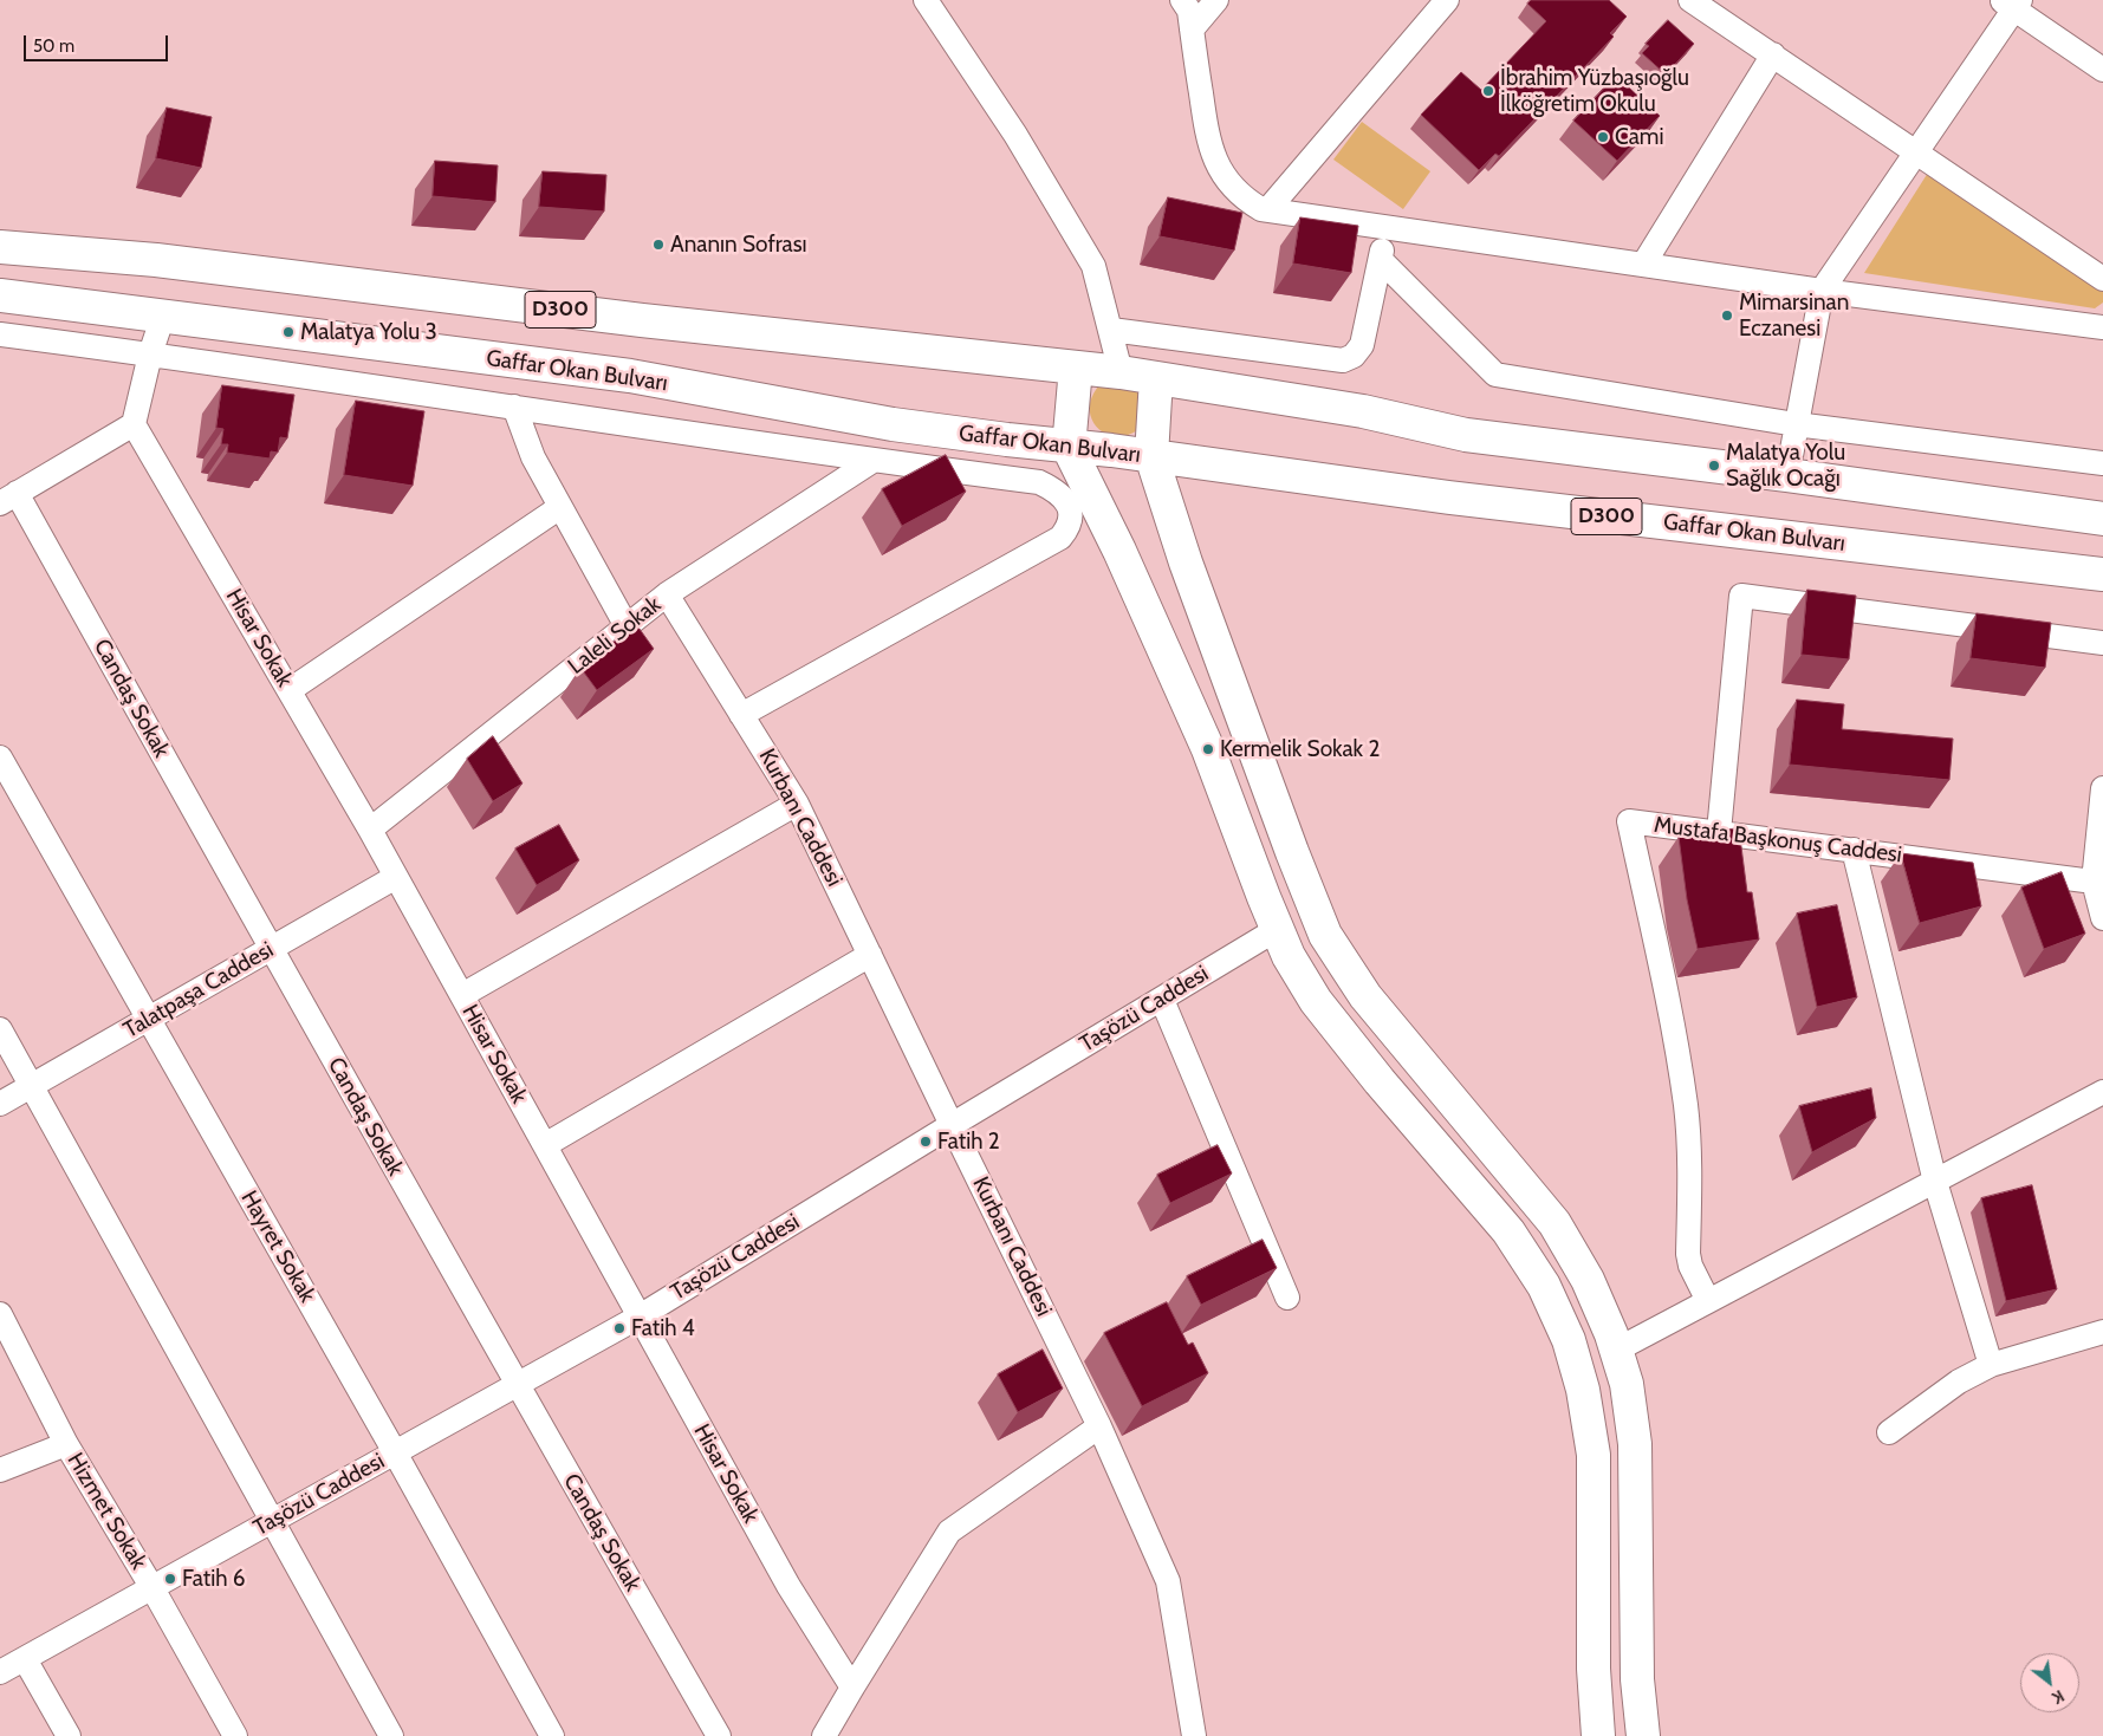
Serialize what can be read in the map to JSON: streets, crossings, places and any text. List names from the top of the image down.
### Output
{
  "streets": {
    "highway": ["D300", "Gaffar Okan Bulvarı"],
    "street": [
      "Laleli Sokak",
      "Hisar Sokak",
      "Candaş Sokak",
      "Kurbanı Caddesi",
      "Mustafa Başkonuş Caddesi",
      "Talatpaşa Caddesi",
      "Taşözü Caddesi",
      "Hayret Sokak",
      "Hizmet Sokak"
    ]
  },
  "crossings": [
    ["Laleli Sokak", "Hisar Sokak"],
    ["Laleli Sokak", "Kurbanı Caddesi"],
    ["Hisar Sokak", "Talatpaşa Caddesi"],
    ["Hisar Sokak", "Taşözü Caddesi"],
    ["Candaş Sokak", "Talatpaşa Caddesi"],
    ["Candaş Sokak", "Taşözü Caddesi"],
    ["Kurbanı Caddesi", "Taşözü Caddesi"],
    ["Talatpaşa Caddesi", "Hayret Sokak"],
    ["Taşözü Caddesi", "Hayret Sokak"],
    ["Taşözü Caddesi", "Hizmet Sokak"]
  ],
  "places": [
    "İbrahim Yüzbaşıoğlu İlköğretim Okulu",
    "Cami",
    "Ananın Sofrası",
    "Mimarsinan Eczanesi",
    "Malatya Yolu 3",
    "Malatya Yolu Sağlık Ocağı",
    "Kermelik Sokak 2",
    "Fatih 2",
    "Fatih 4",
    "Fatih 6"
  ],
  "scale_bar": "50 m",
  "north": "bottom right"
}
